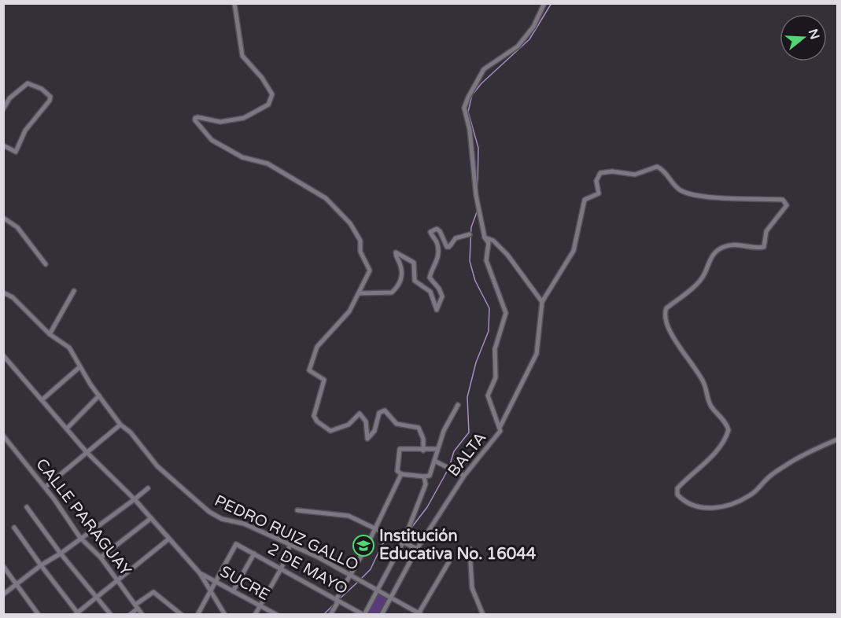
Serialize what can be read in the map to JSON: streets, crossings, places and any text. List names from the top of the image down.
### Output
{
  "streets": {
    "street": [
      "BALTA",
      "CALLE PARAGUAY",
      "PEDRO RUIZ GALLO",
      "2 DE MAYO",
      "SUCRE"
    ]
  },
  "crossings": [
    ["BALTA", "PEDRO RUIZ GALLO"],
    ["2 DE MAYO", "SUCRE"]
  ],
  "places": {
    "school or university": ["Institución Educativa No. 16044"]
  },
  "north": "right"
}
